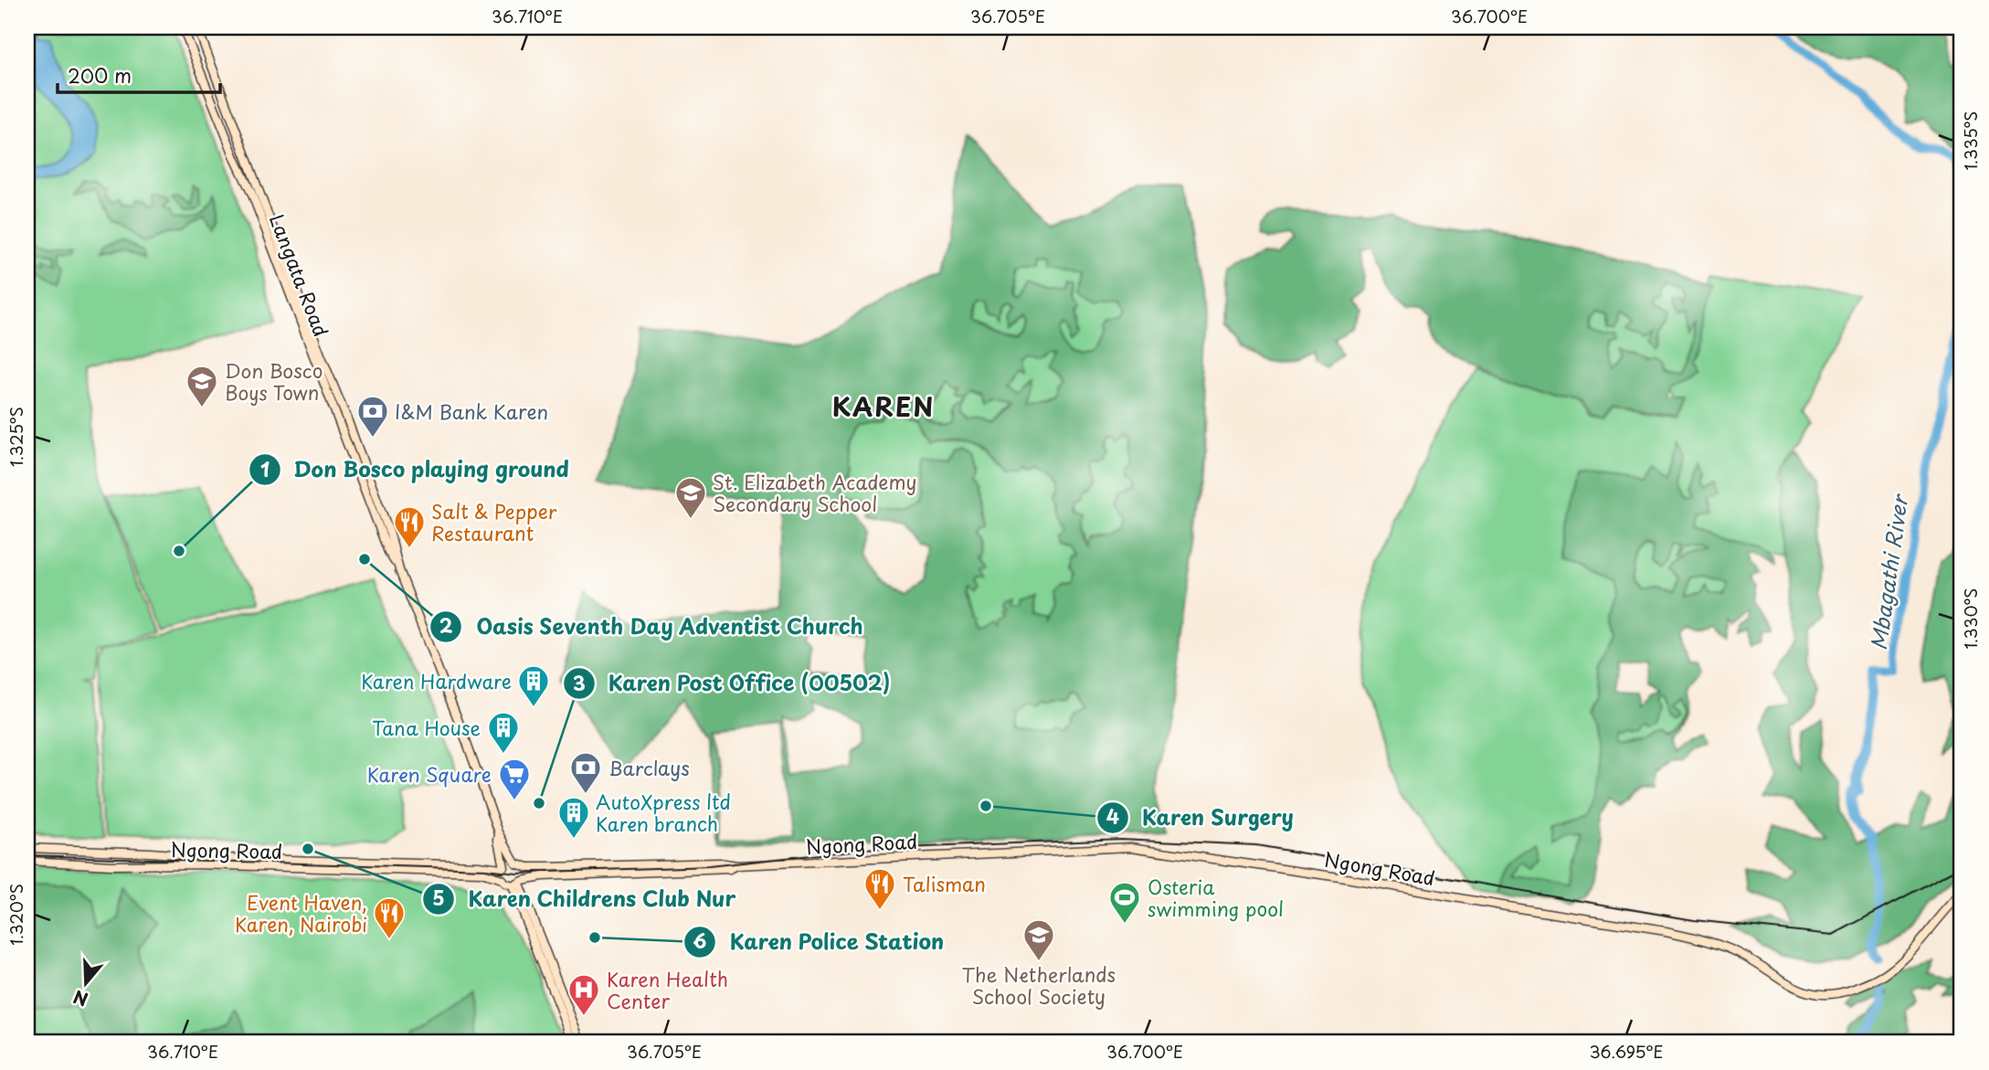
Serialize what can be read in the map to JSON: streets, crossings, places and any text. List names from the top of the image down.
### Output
{
  "streets": {
    "main road": ["Langata Road", "Ngong Road"]
  },
  "districts": ["KAREN"],
  "water": ["Mbagathi River"],
  "places": {
    "school or university": ["Don Bosco Boys Town", "St. Elizabeth Academy Secondary School", "The Netherlands School Society"],
    "bank": ["I&M Bank Karen", "Barclays"],
    "restaurant": ["Salt & Pepper Restaurant", "Talisman", "Event Haven, Karen, Nairobi"],
    "other": [
      "Don Bosco playing ground",
      "Oasis Seventh Day Adventist Church",
      "Karen Post Office (00502)",
      "Karen Surgery",
      "Karen Childrens Club Nur",
      "Karen Police Station"
    ],
    "building": ["Karen Hardware", "Tana House", "AutoXpress ltd Karen branch"],
    "supermarket": ["Karen Square"],
    "sports": ["Osteria swimming pool"],
    "hospital": ["Karen Health Center"]
  },
  "scale_bar": "200 m",
  "north": "bottom",
  "coordinates": [
    "36.710°E",
    "36.705°E",
    "36.700°E",
    "1.335°S",
    "1.325°S",
    "1.330°S",
    "1.320°S",
    "36.695°E"
  ]
}
